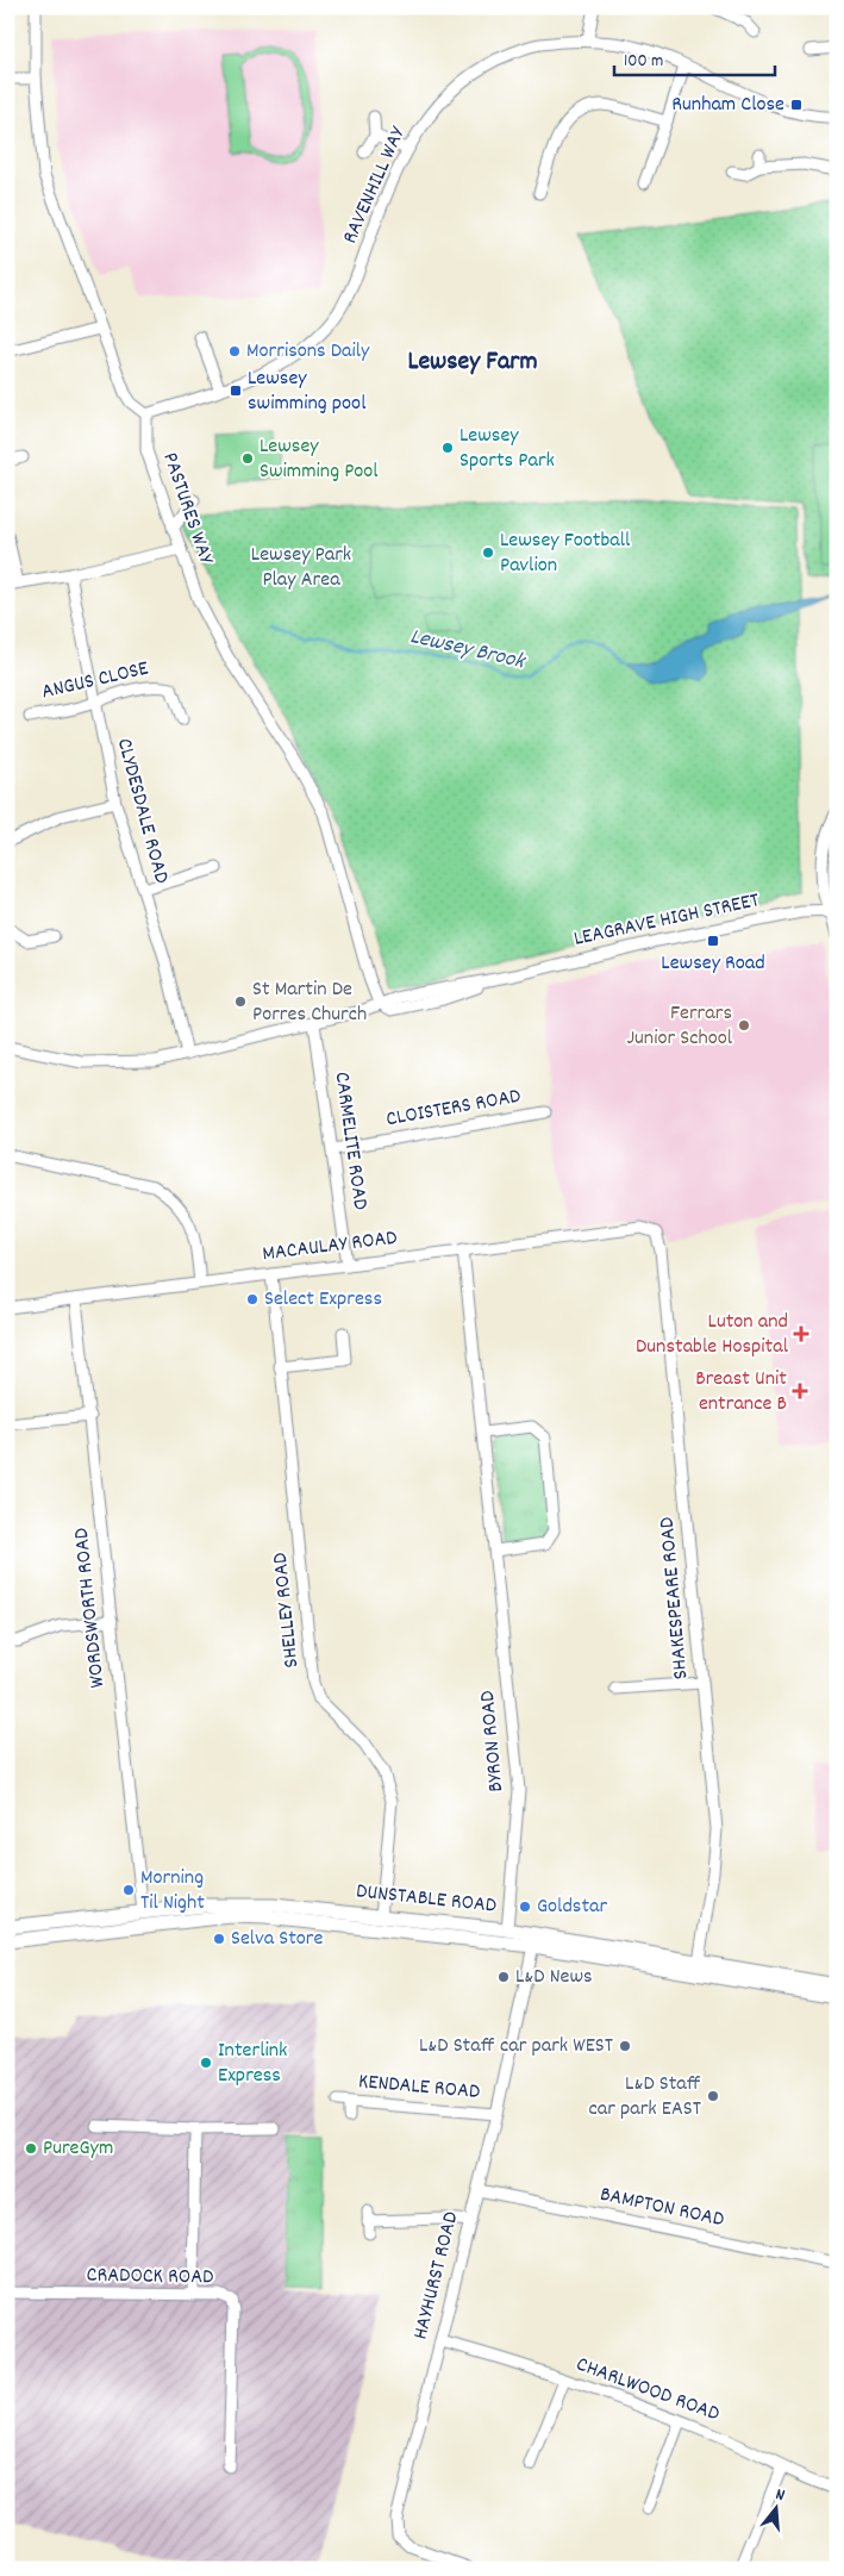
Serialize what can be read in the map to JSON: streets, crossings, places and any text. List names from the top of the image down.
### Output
{
  "streets": {
    "main road": ["DUNSTABLE ROAD"],
    "street": [
      "RAVENHILL WAY",
      "PASTURES WAY",
      "ANGUS CLOSE",
      "CLYDESDALE ROAD",
      "LEAGRAVE HIGH STREET",
      "CLOISTERS ROAD",
      "CARMELITE ROAD",
      "MACAULAY ROAD",
      "SHAKESPEARE ROAD",
      "WORDSWORTH ROAD",
      "SHELLEY ROAD",
      "BYRON ROAD",
      "KENDALE ROAD",
      "BAMPTON ROAD",
      "HAYHURST ROAD",
      "CRADOCK ROAD",
      "CHARLWOOD ROAD"
    ]
  },
  "crossings": [
    ["RAVENHILL WAY", "PASTURES WAY"],
    ["PASTURES WAY", "LEAGRAVE HIGH STREET"],
    ["ANGUS CLOSE", "CLYDESDALE ROAD"],
    ["CLYDESDALE ROAD", "LEAGRAVE HIGH STREET"],
    ["LEAGRAVE HIGH STREET", "CARMELITE ROAD"],
    ["CLOISTERS ROAD", "CARMELITE ROAD"],
    ["CARMELITE ROAD", "MACAULAY ROAD"],
    ["MACAULAY ROAD", "SHAKESPEARE ROAD"],
    ["MACAULAY ROAD", "WORDSWORTH ROAD"],
    ["MACAULAY ROAD", "SHELLEY ROAD"],
    ["MACAULAY ROAD", "BYRON ROAD"],
    ["SHAKESPEARE ROAD", "DUNSTABLE ROAD"],
    ["WORDSWORTH ROAD", "DUNSTABLE ROAD"],
    ["SHELLEY ROAD", "DUNSTABLE ROAD"],
    ["BYRON ROAD", "DUNSTABLE ROAD"],
    ["DUNSTABLE ROAD", "HAYHURST ROAD"],
    ["KENDALE ROAD", "HAYHURST ROAD"],
    ["BAMPTON ROAD", "HAYHURST ROAD"],
    ["HAYHURST ROAD", "CHARLWOOD ROAD"]
  ],
  "districts": ["Lewsey Farm"],
  "water": ["Lewsey Brook"],
  "parks": ["Lewsey Park Play Area"],
  "places": {
    "transit": ["Runham Close", "Lewsey swimming pool", "Lewsey Road"],
    "other": [
      "Morrisons Daily",
      "Lewsey Sports Park",
      "Lewsey Swimming Pool",
      "Lewsey Football Pavlion",
      "St Martin De Porres Church",
      "Ferrars Junior School",
      "Select Express",
      "Morning Til Night",
      "Goldstar",
      "Selva Store",
      "L&D News",
      "L&D Staff car park WEST",
      "Interlink Express",
      "L&D Staff car park EAST",
      "PureGym"
    ],
    "health": ["Luton and Dunstable Hospital", "Breast Unit entrance B"]
  },
  "scale_bar": "100 m",
  "north": "top"
}
